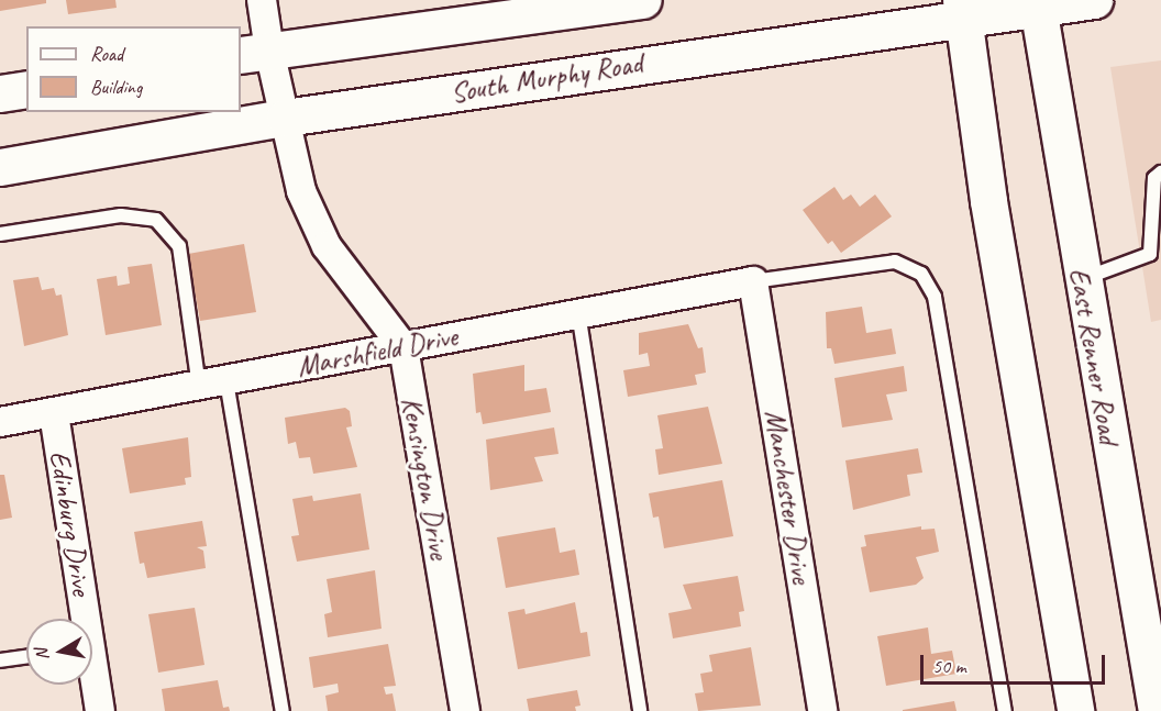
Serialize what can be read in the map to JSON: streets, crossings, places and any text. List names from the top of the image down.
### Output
{
  "streets": {
    "main road": ["South Murphy Road", "East Renner Road"],
    "street": [
      "Marshfield Drive",
      "Kensington Drive",
      "Manchester Drive",
      "Edinburg Drive"
    ]
  },
  "crossings": [
    ["South Murphy Road", "East Renner Road"],
    ["South Murphy Road", "Kensington Drive"],
    ["Marshfield Drive", "Kensington Drive"],
    ["Marshfield Drive", "Manchester Drive"],
    ["Marshfield Drive", "Edinburg Drive"]
  ],
  "legend": ["Road", "Building"],
  "scale_bar": "50 m",
  "north": "left"
}
